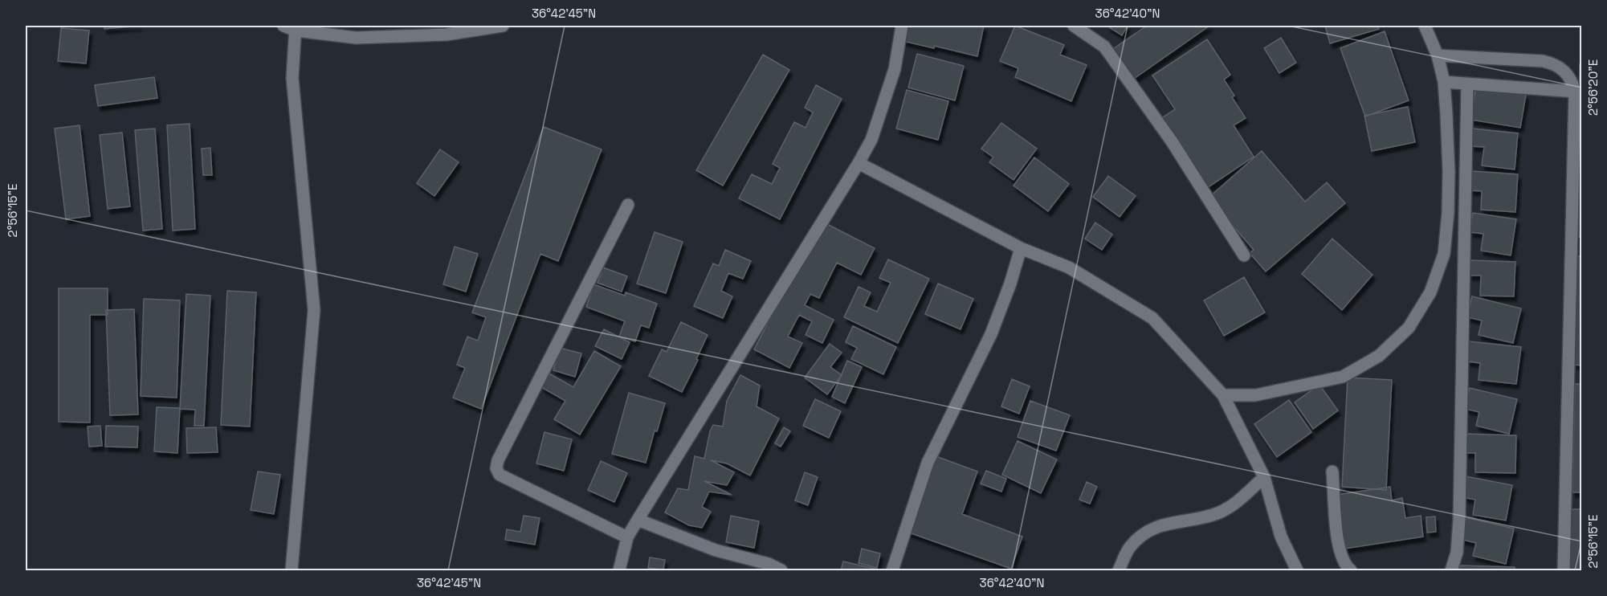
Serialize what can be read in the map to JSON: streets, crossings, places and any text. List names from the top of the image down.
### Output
{
  "coordinates": [
    "36°42'45\"N",
    "36°42'40\"N",
    "2°56'20\"E",
    "2°56'15\"E"
  ]
}
